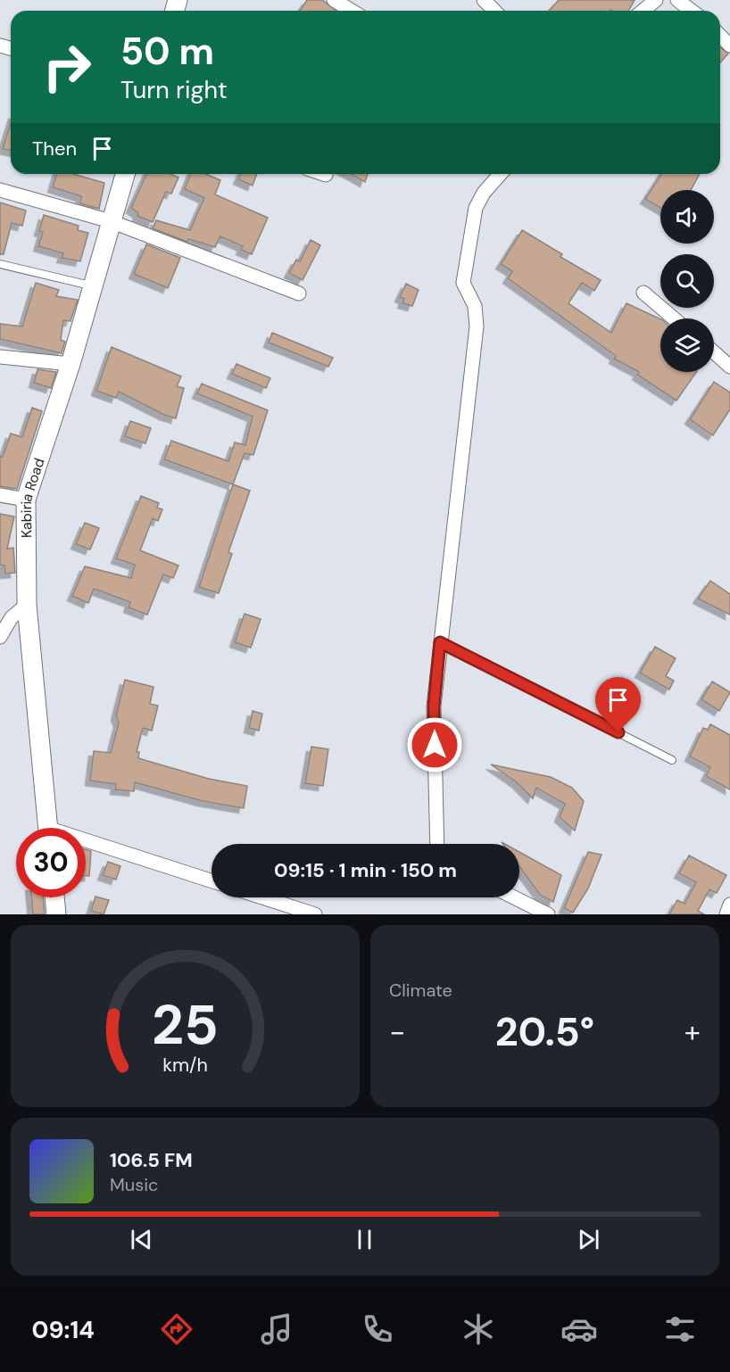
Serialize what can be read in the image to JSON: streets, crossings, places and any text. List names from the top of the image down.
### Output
{
  "streets": {
    "main road": ["Kabiria Road"]
  },
  "page": {
    "turn": ["50 m", "Turn right"],
    "then": "Then",
    "limit": "30",
    "trip": "09:15 · 1 min · 150 m",
    "tile": "Climate",
    "heat": ["−", "20.5°", "+"],
    "song": ["106.5 FM", "Music"],
    "tabs": "09:14",
    "gauge": ["25", "km/h"]
  }
}
